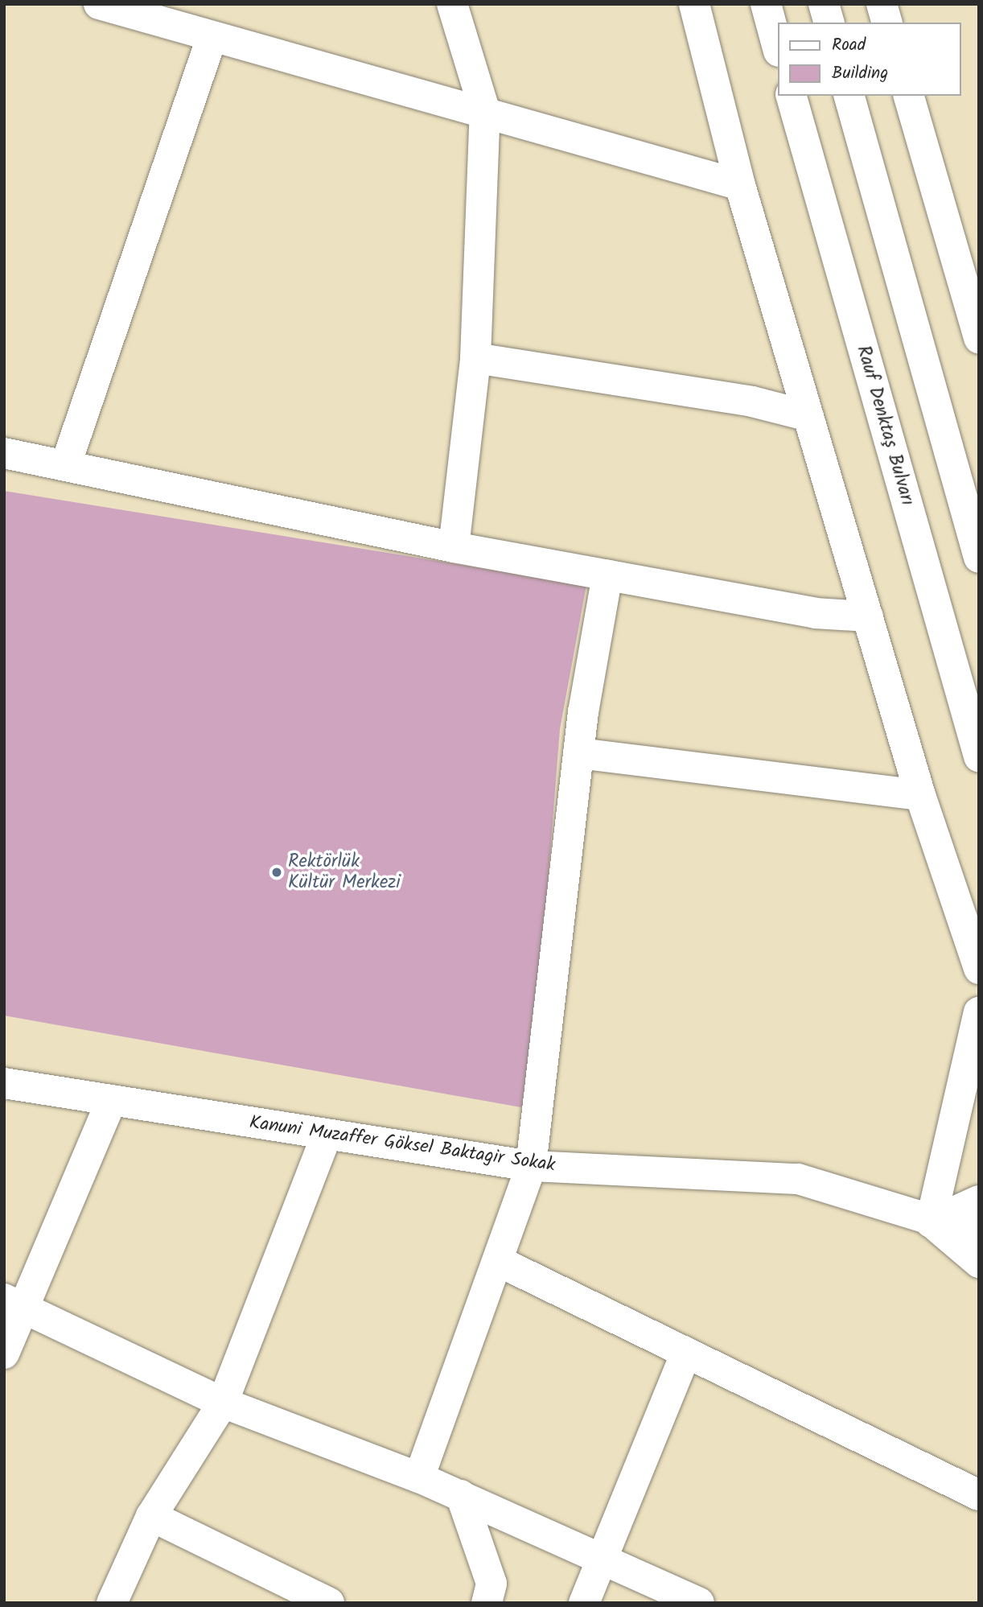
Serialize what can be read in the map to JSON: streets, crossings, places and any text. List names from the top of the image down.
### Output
{
  "streets": {
    "main road": ["Rauf Denktaş Bulvarı", "Kanuni Muzaffer Göksel Baktagir Sokak"]
  },
  "places": ["Rektörlük Kültür Merkezi"],
  "legend": ["Road", "Building"]
}
